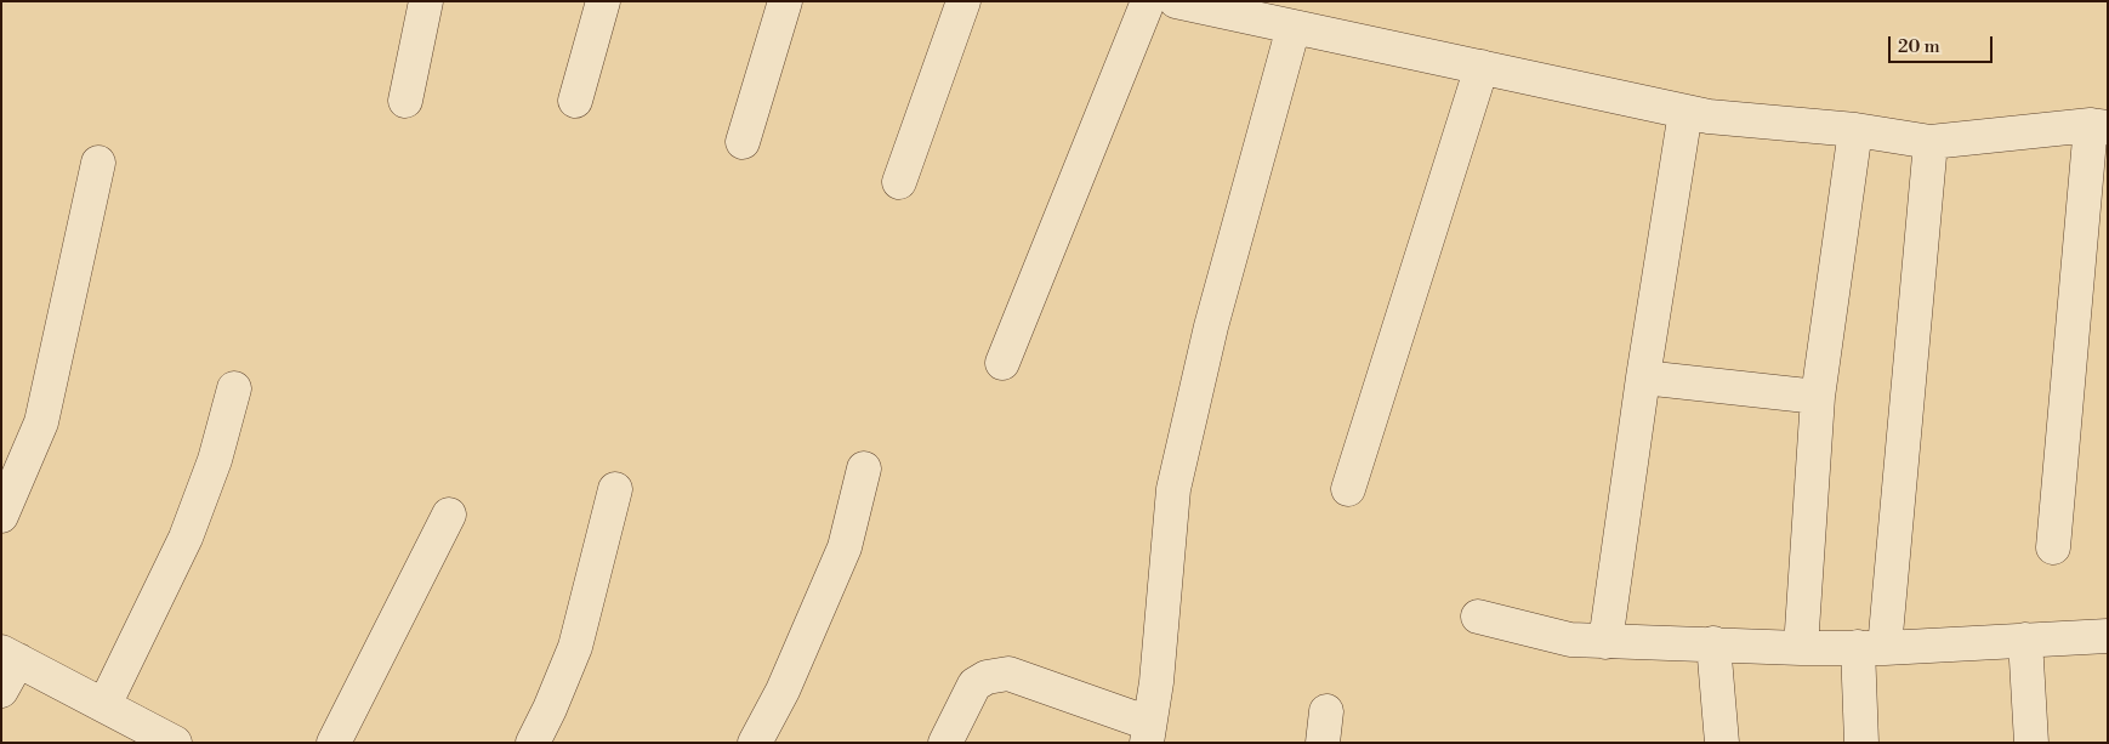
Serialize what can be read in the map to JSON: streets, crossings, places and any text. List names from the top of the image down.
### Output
{
  "scale_bar": "20 m"
}
